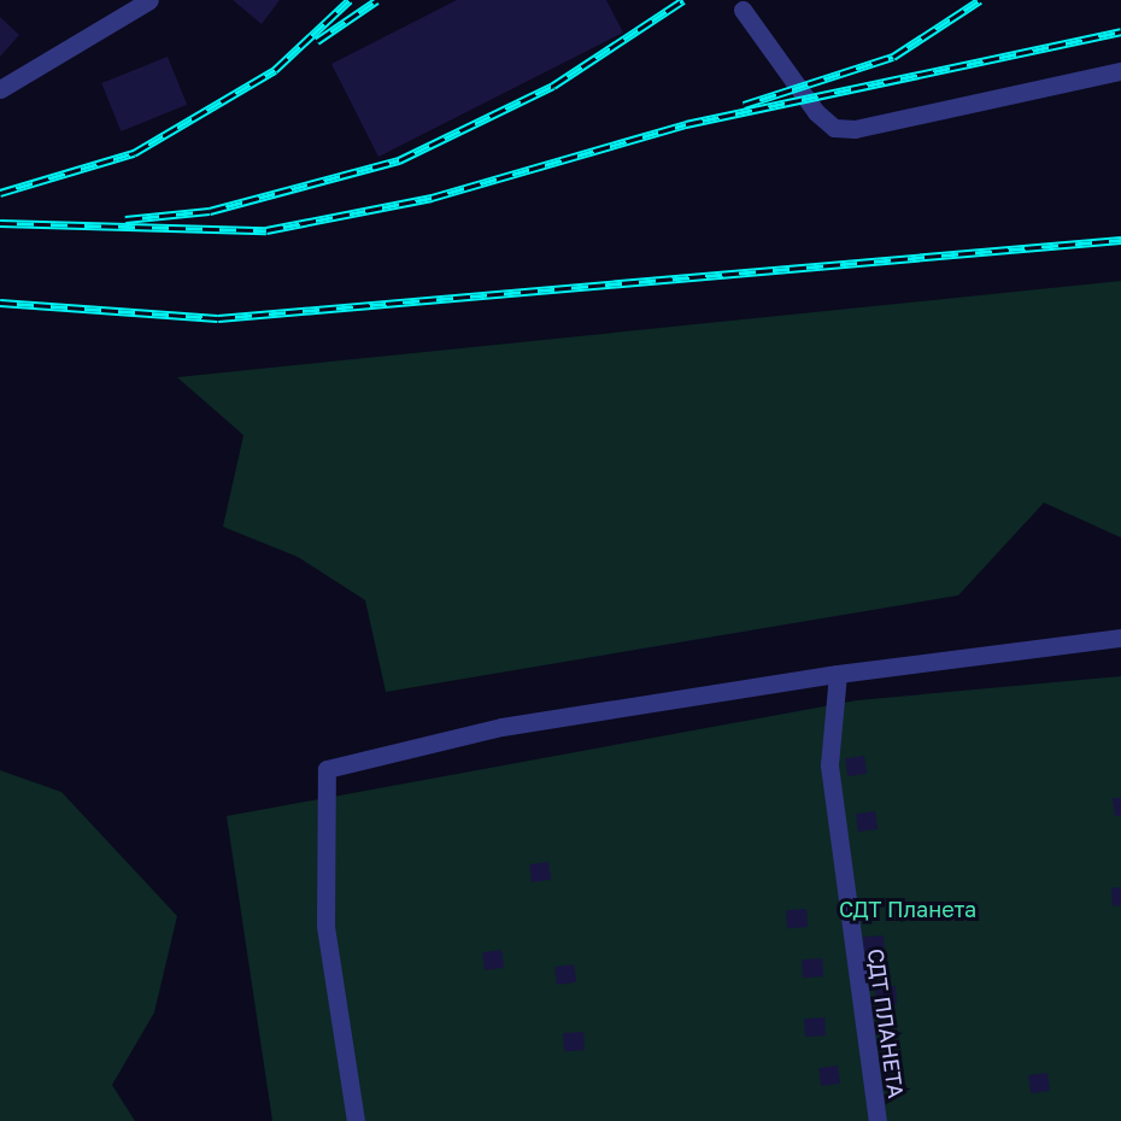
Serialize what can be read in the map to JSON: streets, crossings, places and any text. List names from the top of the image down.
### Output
{
  "streets": {
    "street": ["СДТ ПЛАНЕТА"]
  },
  "parks": ["СДТ Планета"]
}
